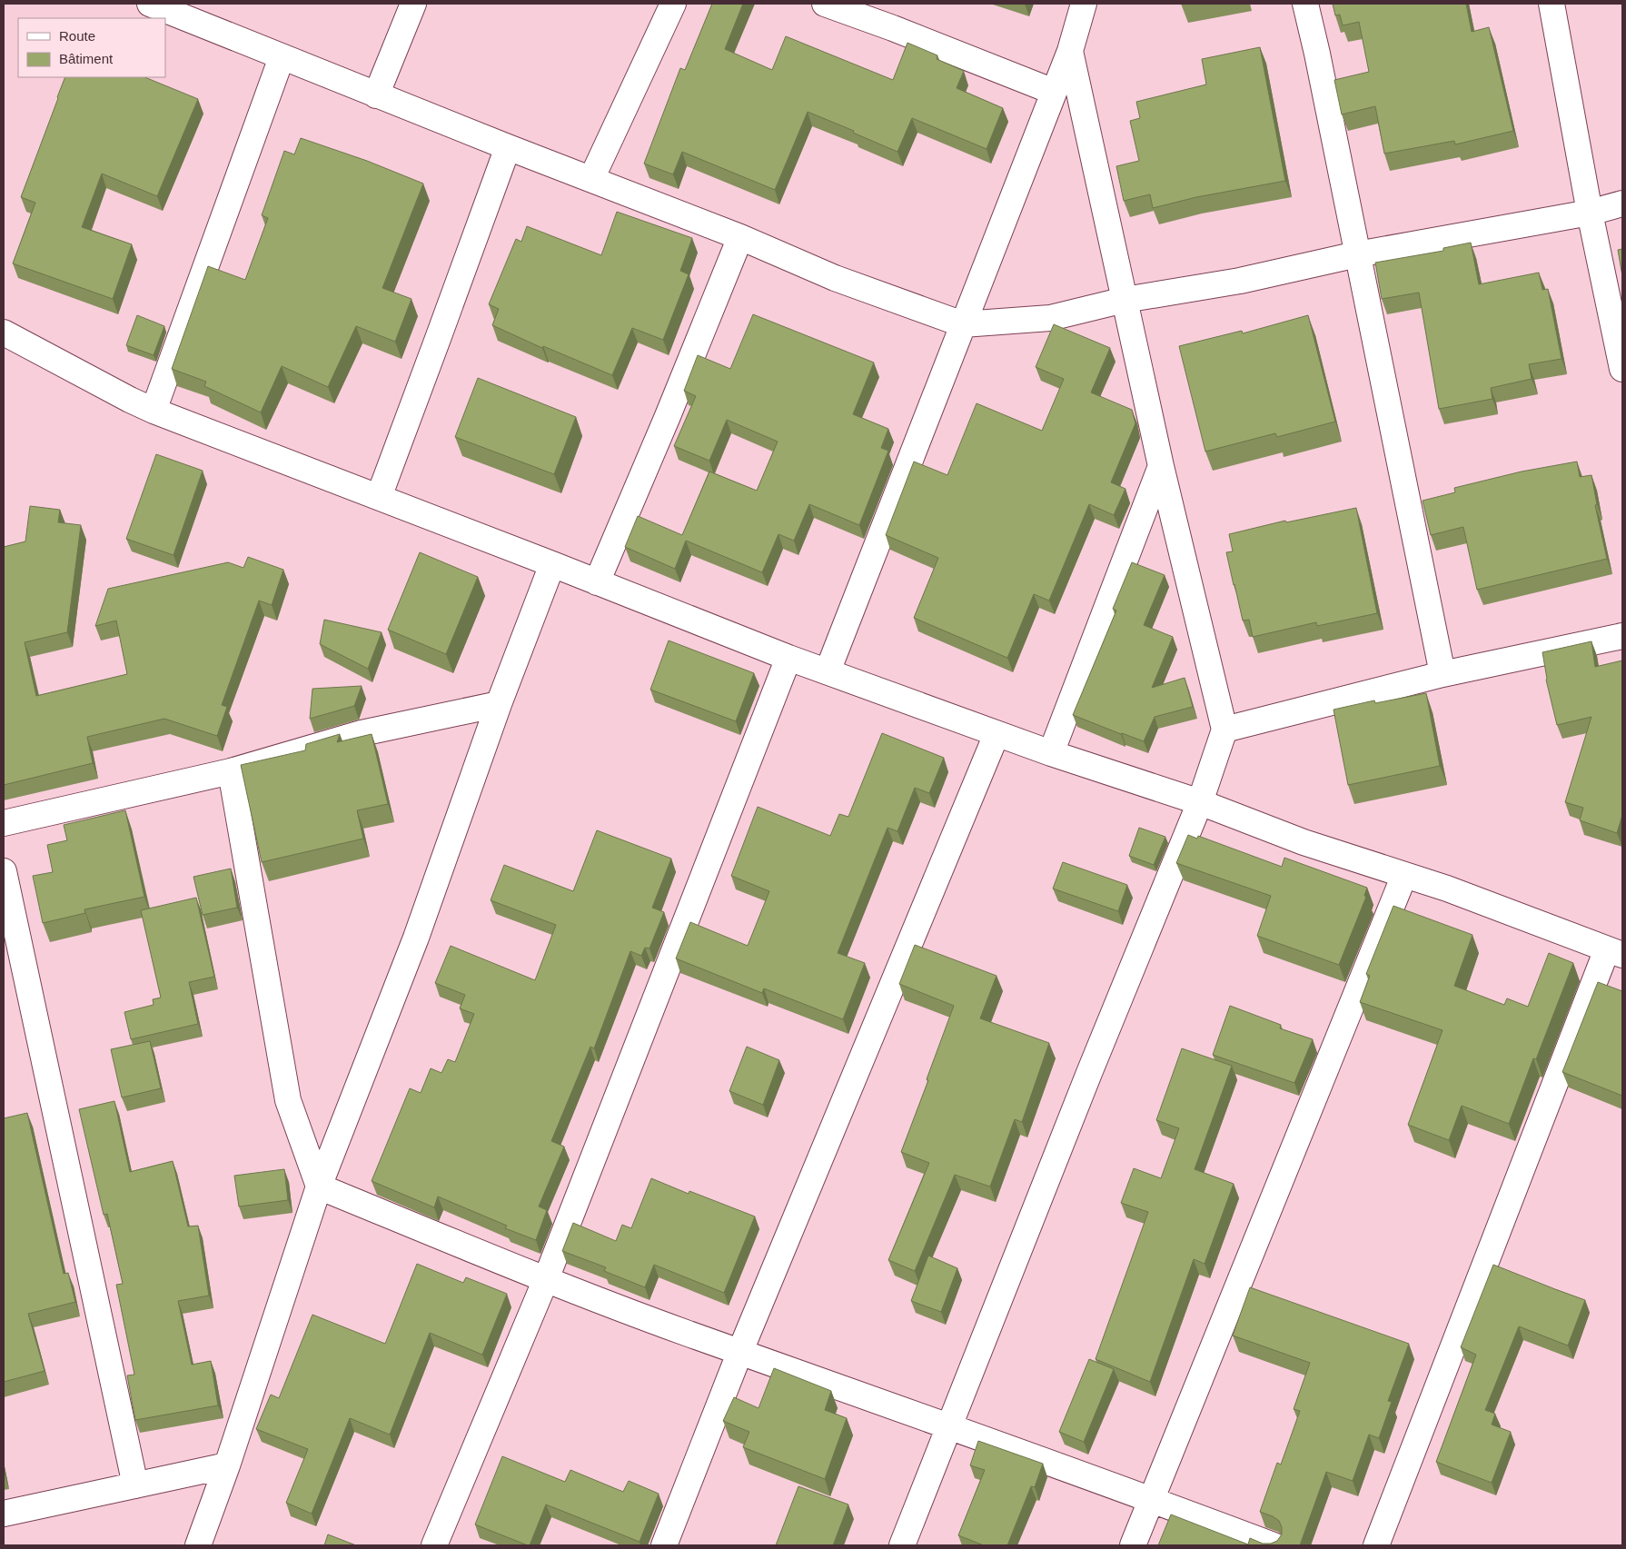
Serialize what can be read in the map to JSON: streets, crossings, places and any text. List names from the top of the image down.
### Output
{
  "legend": ["Route", "Bâtiment"]
}
